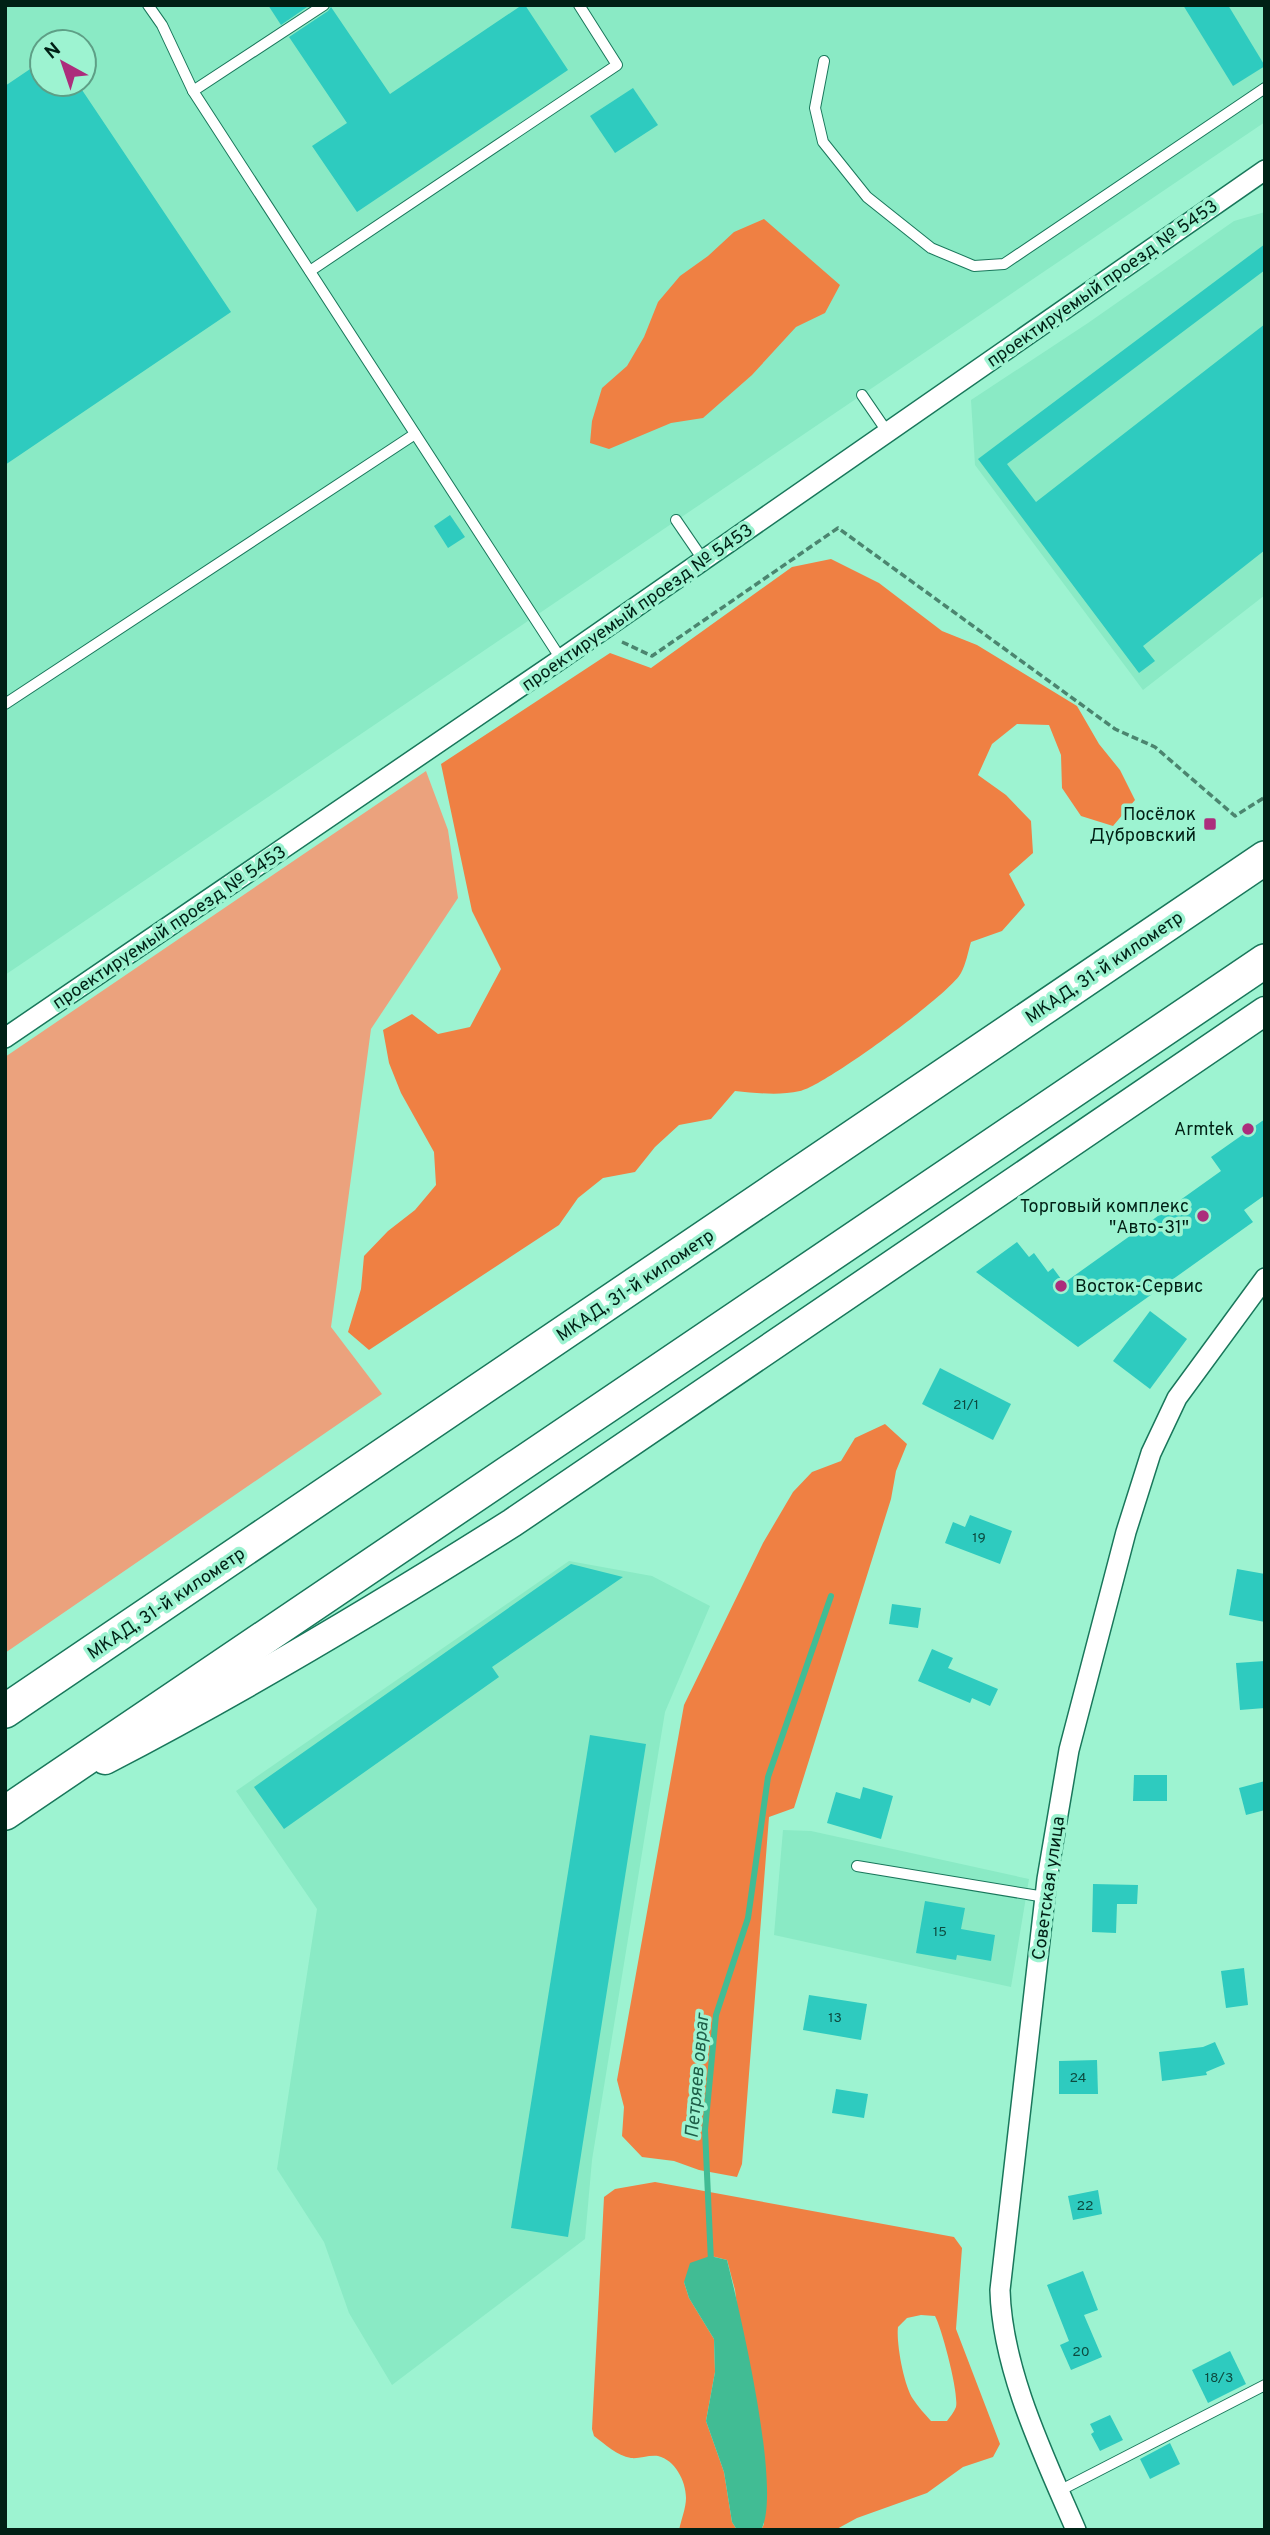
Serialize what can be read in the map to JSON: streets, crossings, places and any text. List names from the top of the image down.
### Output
{
  "streets": {
    "highway": ["МКАД, 31-й километр"],
    "street": ["проектируемый проезд № 5453", "Советская улица"]
  },
  "water": ["Петряев овраг"],
  "places": {
    "transit": ["Посёлок Дубровский"],
    "other": ["Armtek", "Торговый комплекс \"Авто-31\"", "Восток-Сервис"]
  },
  "house_numbers": [
    "21/1",
    "19",
    "15",
    "13",
    "24",
    "22",
    "20",
    "18/3"
  ],
  "north": "top left"
}
